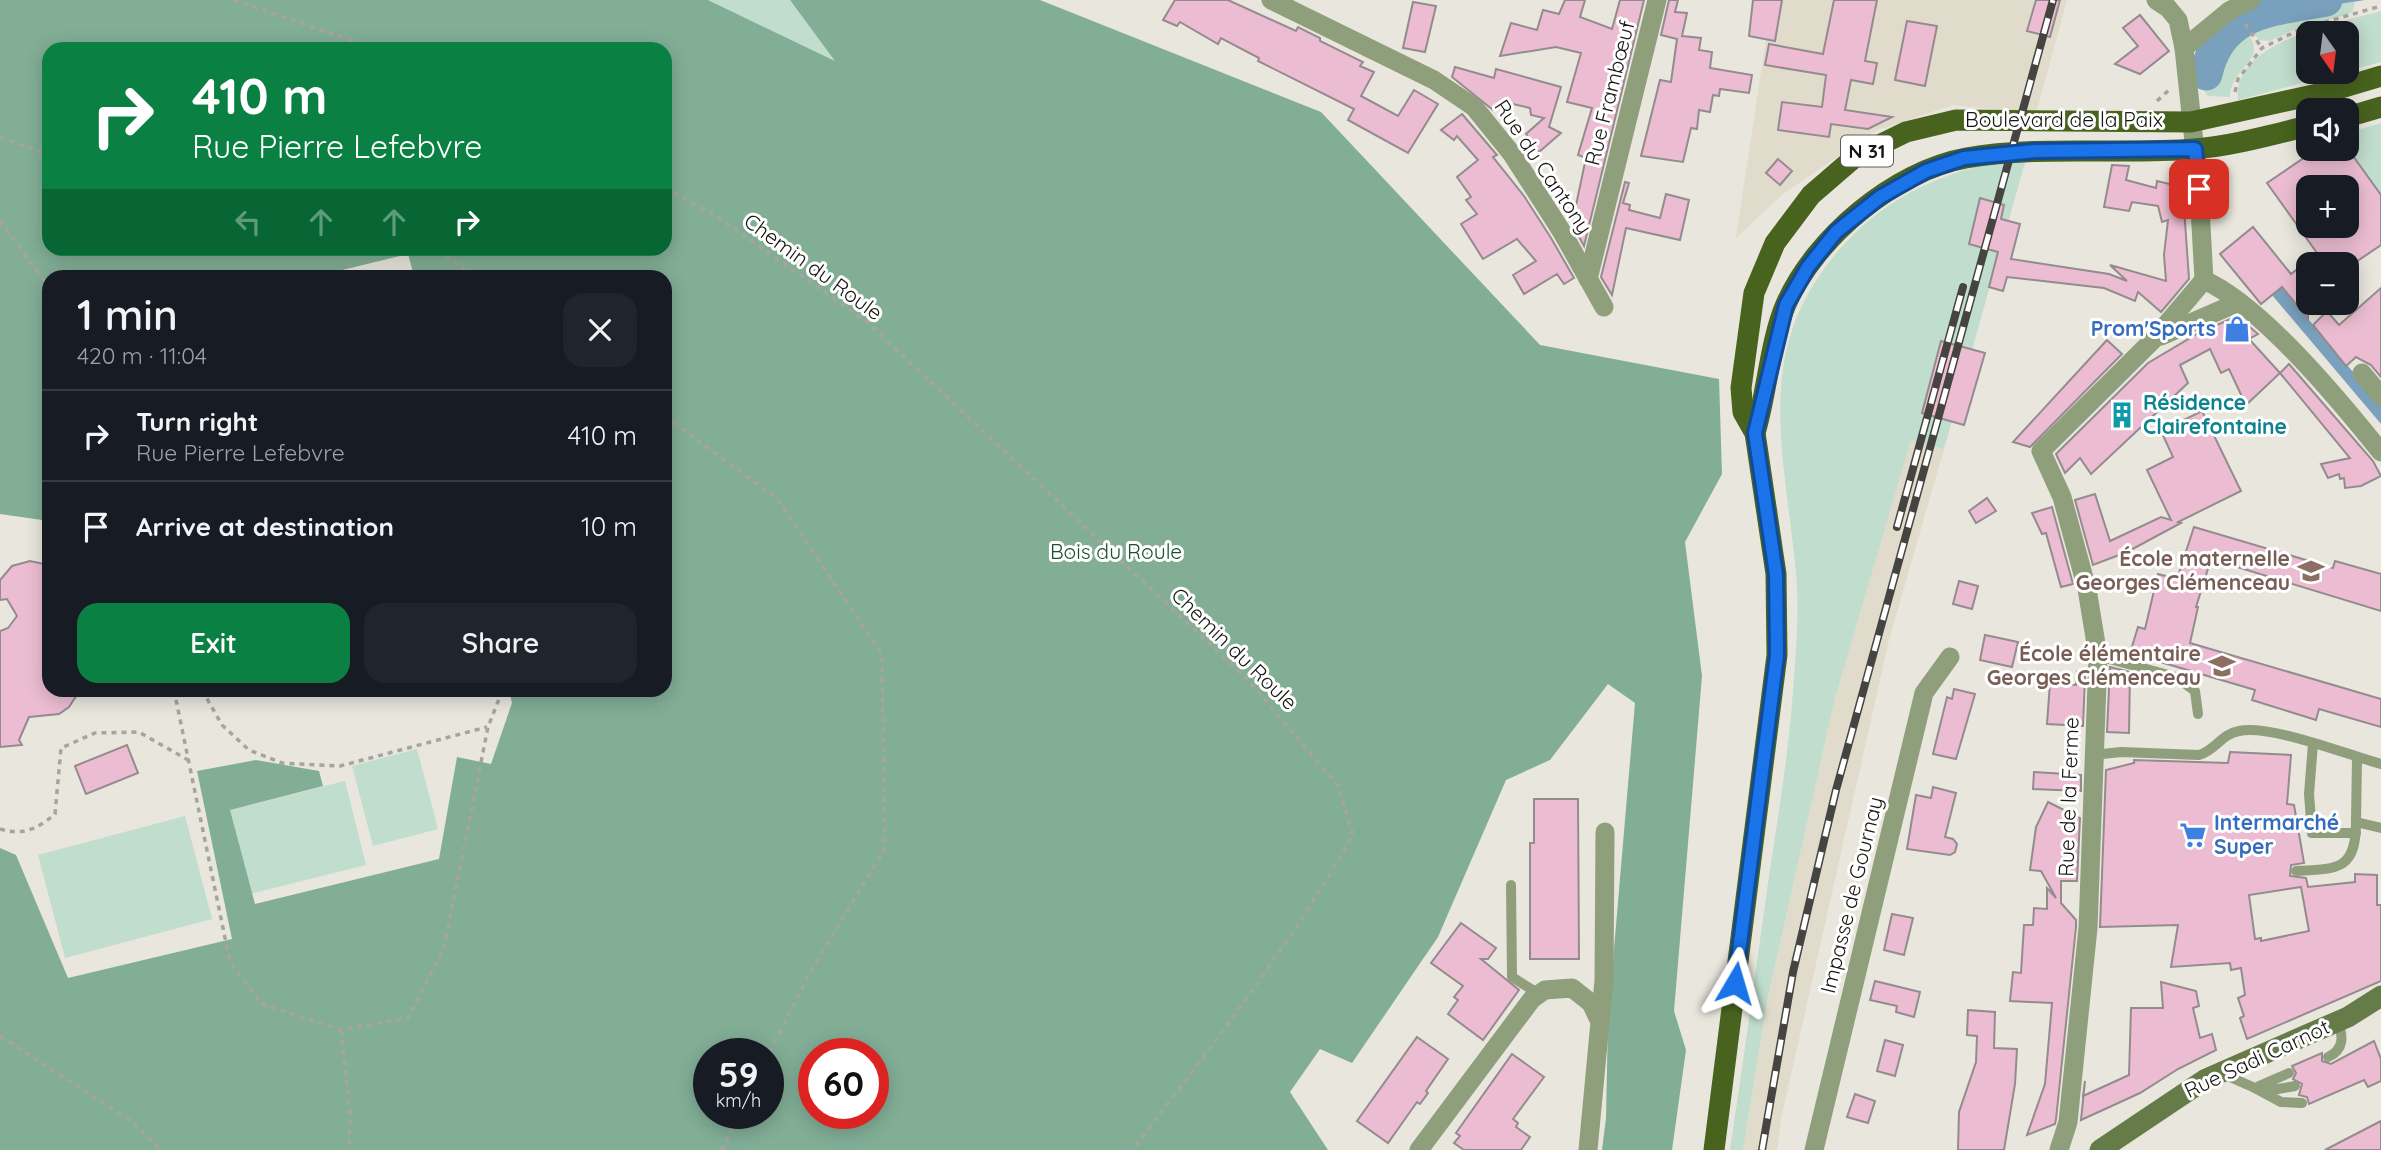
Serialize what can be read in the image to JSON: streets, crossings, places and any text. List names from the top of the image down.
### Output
{
  "streets": {
    "main road": ["Boulevard de la Paix", "N 31"],
    "street": [
      "Rue Frambœuf",
      "Rue du Cantony",
      "Rue de la Ferme",
      "Impasse de Gournay",
      "Rue Sadi Carnot"
    ],
    "path": ["Chemin du Roule"]
  },
  "crossings": [
    ["Rue Frambœuf", "Rue du Cantony"]
  ],
  "parks": ["Bois du Roule"],
  "places": {
    "shop": ["Prom'Sports"],
    "building": ["Résidence Clairefontaine"],
    "school or university": ["École maternelle Georges Clémenceau", "École élémentaire Georges Clémenceau"],
    "supermarket": ["Intermarché Super"]
  },
  "north": "bottom",
  "page": {
    "map_buttons": ["+", "−"],
    "turn": ["410 m", "Rue Pierre Lefebvre"],
    "heading": ["1 min", "420 m · 11:04"],
    "list": [
      {
        "name": "Turn right",
        "note": "Rue Pierre Lefebvre",
        "value": "410 m"
      },
      {
        "name": "Arrive at destination",
        "value": "10 m"
      }
    ],
    "buttons": ["Exit", "Share"],
    "speed": "59 km/h",
    "limit": "60"
  }
}
